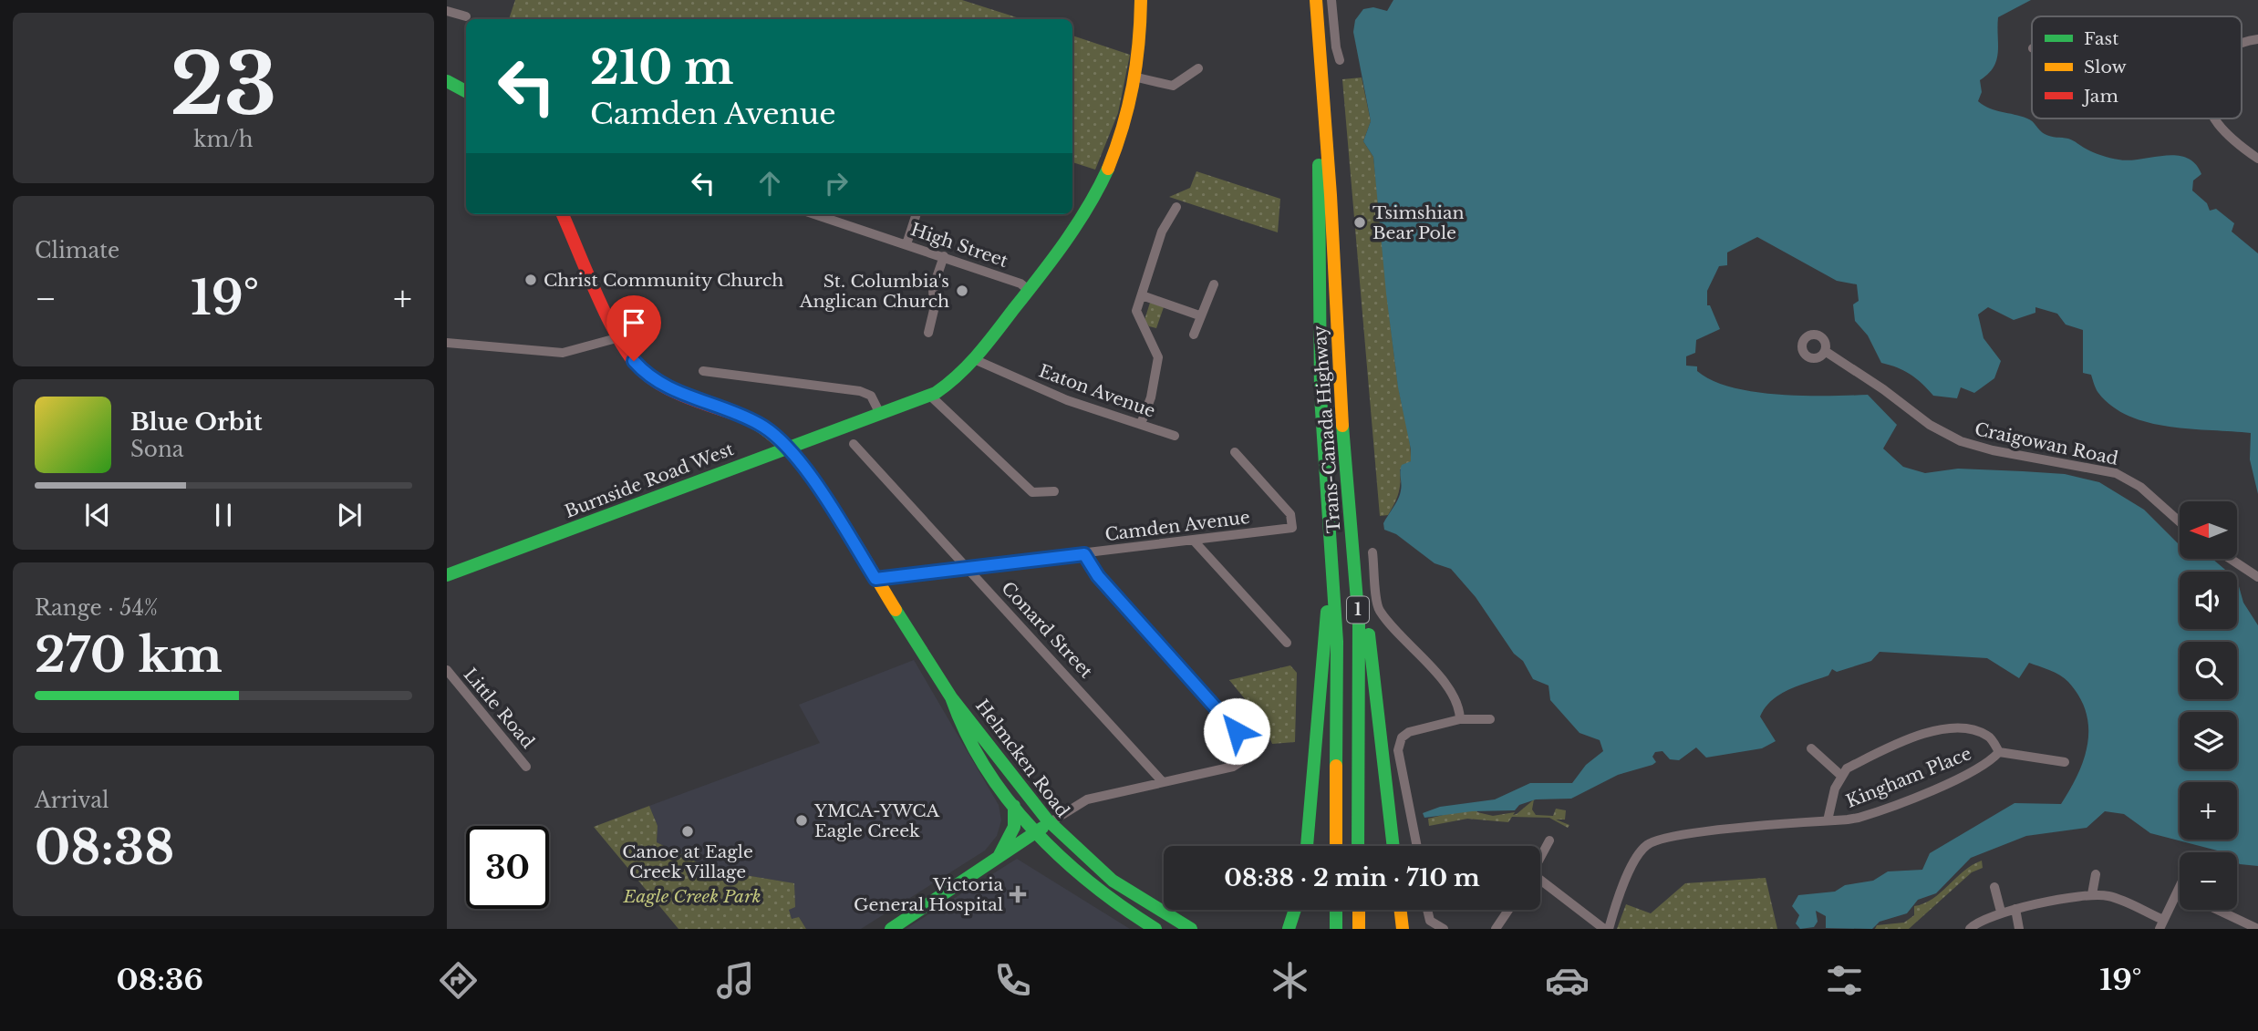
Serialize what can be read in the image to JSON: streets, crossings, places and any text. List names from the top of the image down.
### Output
{
  "streets": {
    "main road": [
      "Trans-Canada Highway",
      "Burnside Road West",
      "1",
      "Helmcken Road"
    ],
    "street": [
      "High Street",
      "Eaton Avenue",
      "Craigowan Road",
      "Camden Avenue",
      "Conard Street",
      "Little Road",
      "Kingham Place"
    ]
  },
  "crossings": [
    ["High Street", "Burnside Road West"],
    ["Eaton Avenue", "Burnside Road West"],
    ["Burnside Road West", "Helmcken Road"],
    ["Camden Avenue", "Conard Street"],
    ["Camden Avenue", "Helmcken Road"]
  ],
  "parks": ["Eagle Creek Park"],
  "places": {
    "other": [
      "Tsimshian Bear Pole",
      "Christ Community Church",
      "St. Columbia's Anglican Church",
      "YMCA-YWCA Eagle Creek",
      "Canoe at Eagle Creek Village"
    ],
    "health": ["Victoria General Hospital"]
  },
  "legend": ["Fast", "Slow", "Jam"],
  "north": "left",
  "page": {
    "tile": [
      ["23", "km/h"],
      "Climate",
      ["Range · 54%", "270 km"],
      ["Arrival", "08:38"]
    ],
    "turn": ["210 m", "Camden Avenue"],
    "heat": ["−", "19°", "+"],
    "song": ["Blue Orbit", "Sona"],
    "map_buttons": ["+", "−"],
    "limit": "30",
    "trip": "08:38 · 2 min · 710 m",
    "tabs": ["08:36", "19°"]
  }
}
